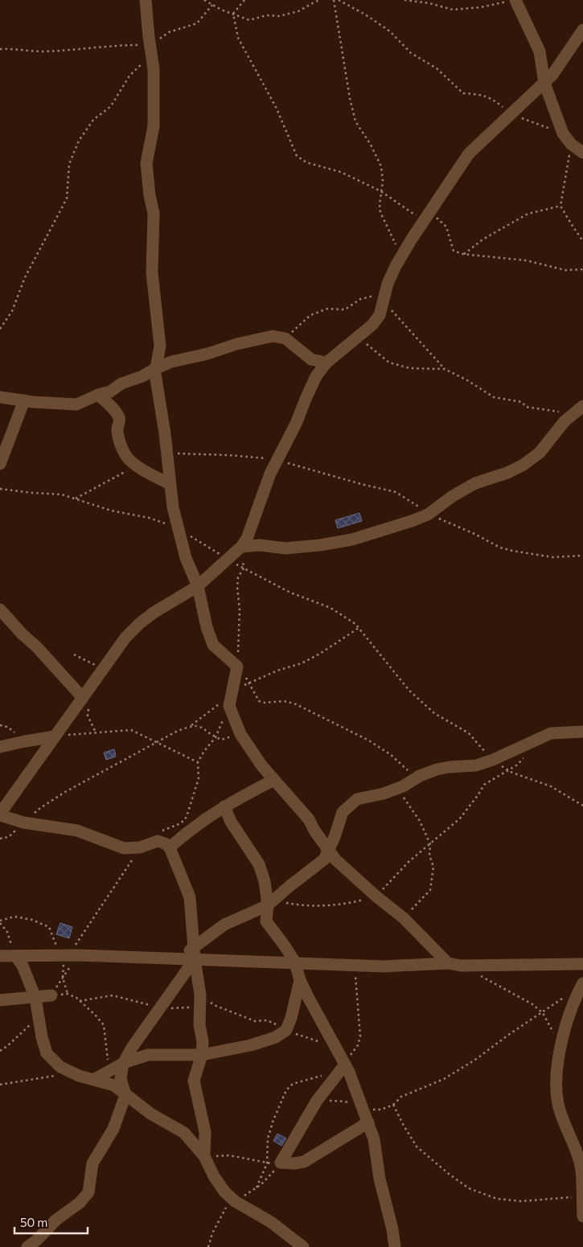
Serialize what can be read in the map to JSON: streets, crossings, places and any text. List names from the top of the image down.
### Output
{
  "scale_bar": "50 m"
}
